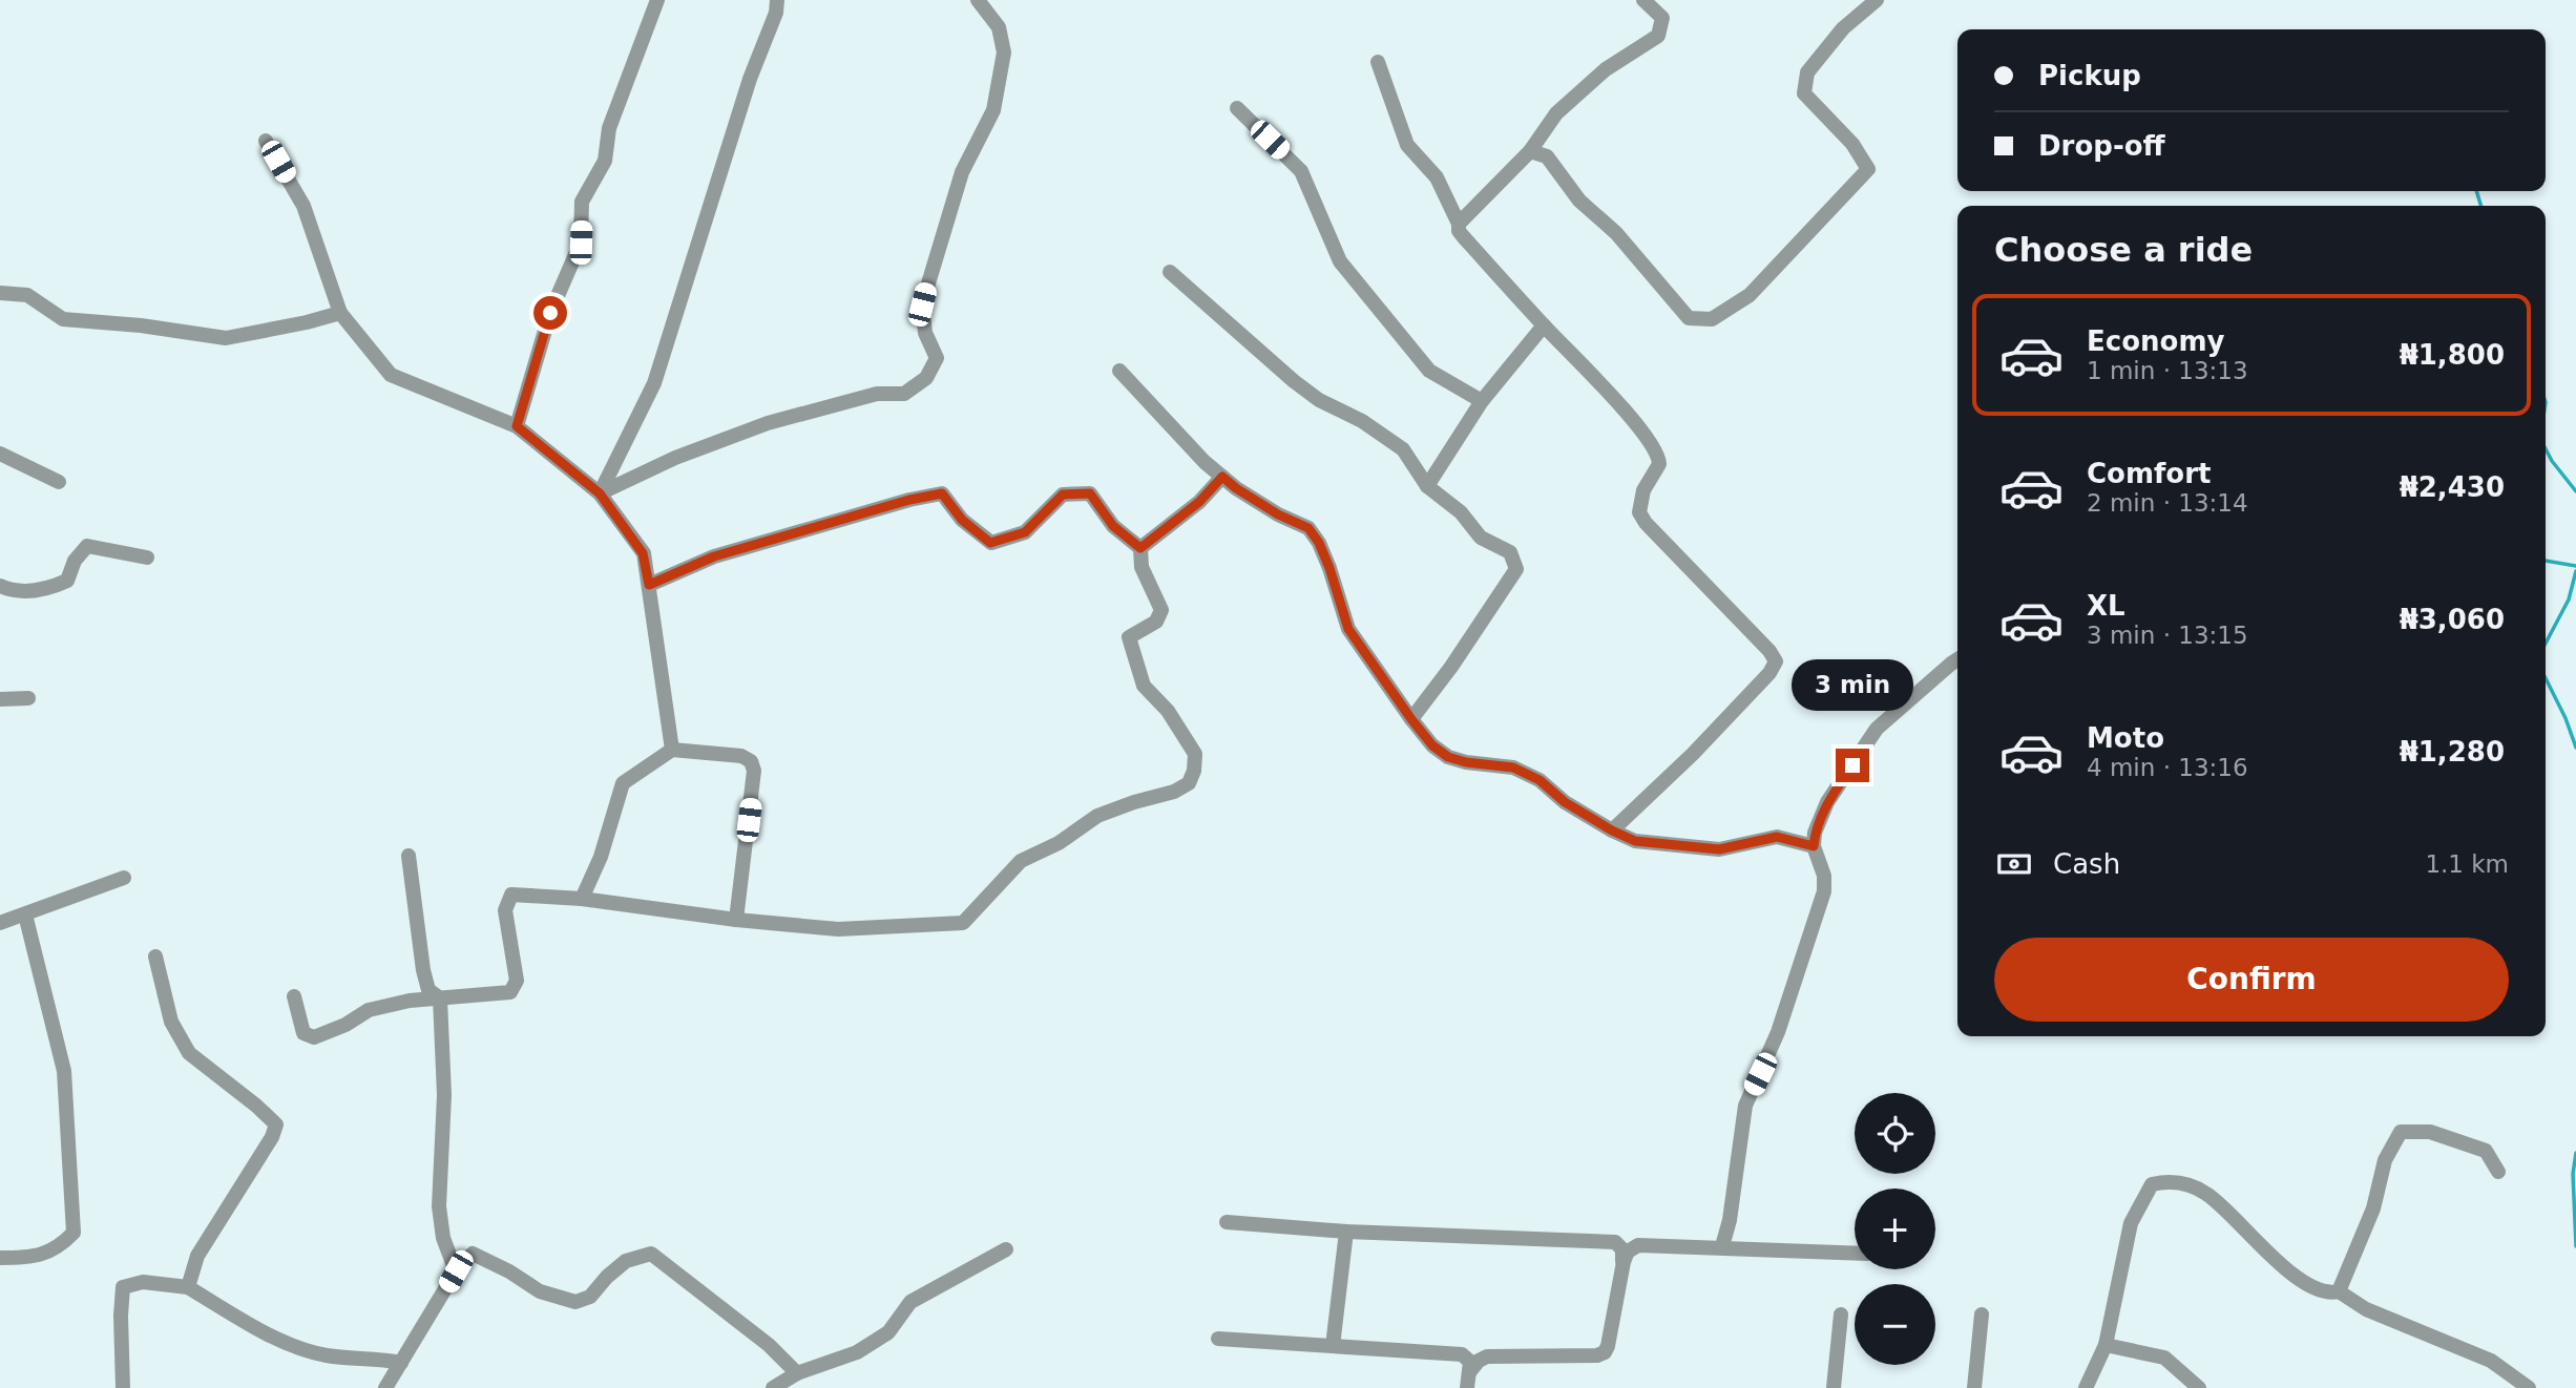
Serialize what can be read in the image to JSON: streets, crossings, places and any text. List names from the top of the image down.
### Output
{
  "page": {
    "banner": ["Pickup", "Drop-off"],
    "heading": "Choose a ride",
    "list": [
      {
        "name": "Economy",
        "note": "1 min · 13:13",
        "value": "₦1,800"
      },
      {
        "name": "Comfort",
        "note": "2 min · 13:14",
        "value": "₦2,430"
      },
      {
        "name": "XL",
        "note": "3 min · 13:15",
        "value": "₦3,060"
      },
      {
        "name": "Moto",
        "note": "4 min · 13:16",
        "value": "₦1,280"
      }
    ],
    "bubble": "3 min",
    "pay": ["Cash", "1.1 km"],
    "buttons": "Confirm",
    "map_buttons": ["+", "−"]
  }
}
